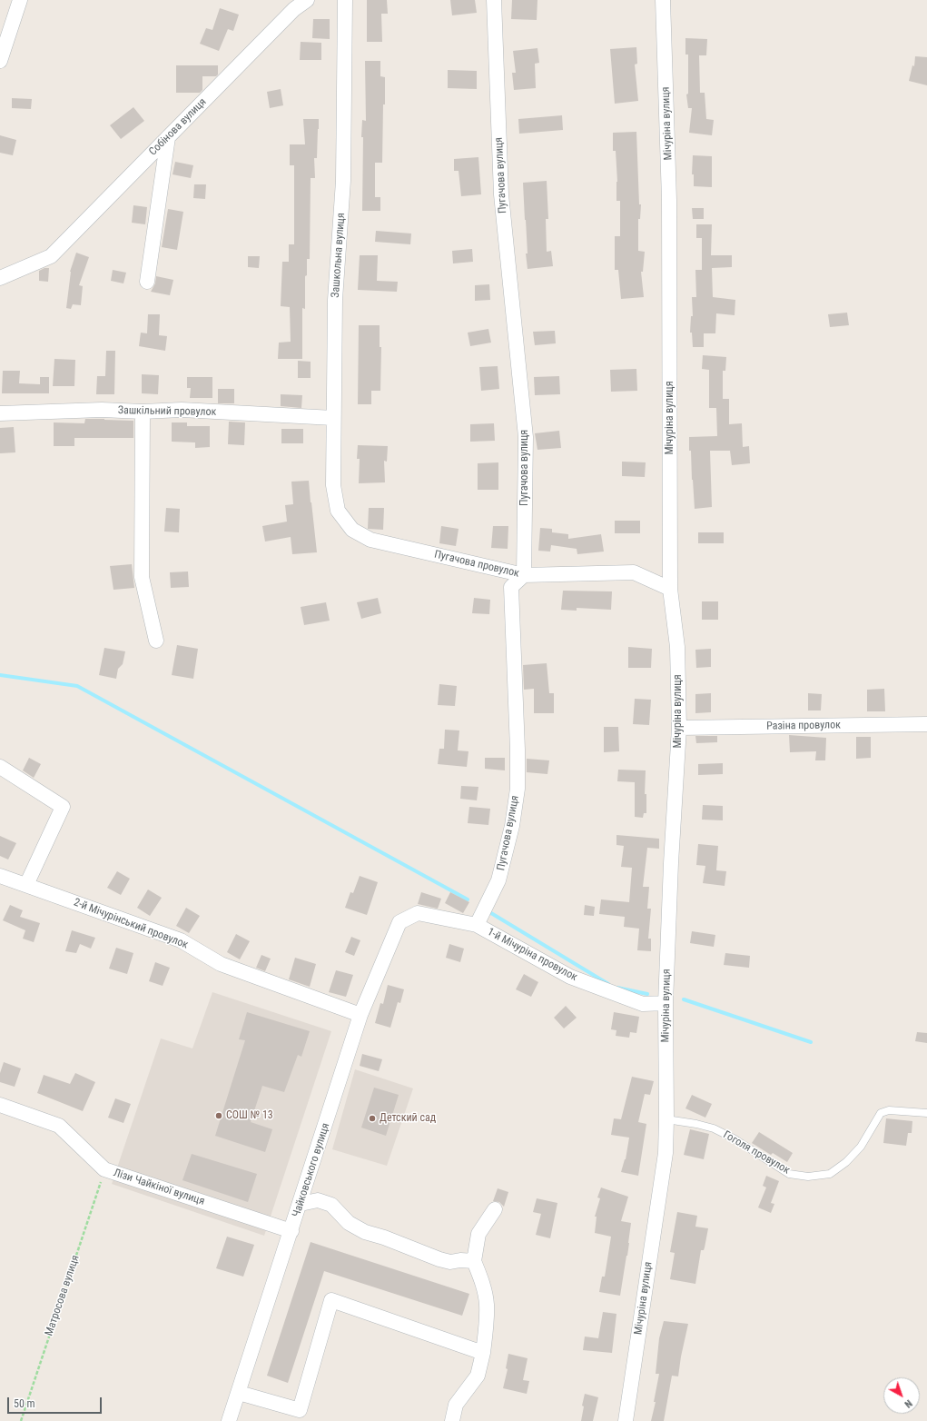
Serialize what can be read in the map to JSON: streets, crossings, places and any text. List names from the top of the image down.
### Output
{
  "streets": {
    "street": [
      "Мічуріна вулиця",
      "Собінова вулиця",
      "Пугачова вулиця",
      "Зашкольна вулиця",
      "Зашкільний провулок",
      "Пугачова провулок",
      "Разіна провулок",
      "2-й Мічурінський провулок",
      "1-й Мічуріна провулок",
      "Чайковського вулиця",
      "Лізи Чайкіної вулиця"
    ],
    "lane": ["Гоголя провулок"],
    "path": ["Матросова вулиця"]
  },
  "crossings": [
    ["Мічуріна вулиця", "Пугачова провулок"],
    ["Мічуріна вулиця", "Разіна провулок"],
    ["Мічуріна вулиця", "1-й Мічуріна провулок"],
    ["Мічуріна вулиця", "Гоголя провулок"],
    ["Пугачова вулиця", "Пугачова провулок"],
    ["Пугачова вулиця", "1-й Мічуріна провулок"],
    ["Зашкольна вулиця", "Зашкільний провулок"],
    ["Зашкольна вулиця", "Пугачова провулок"],
    ["2-й Мічурінський провулок", "Чайковського вулиця"],
    ["1-й Мічуріна провулок", "Чайковського вулиця"],
    ["Чайковського вулиця", "Лізи Чайкіної вулиця"],
    ["Лізи Чайкіної вулиця", "Матросова вулиця"]
  ],
  "places": ["СОШ № 13", "Детский сад"],
  "scale_bar": "50 m",
  "north": "bottom right"
}
